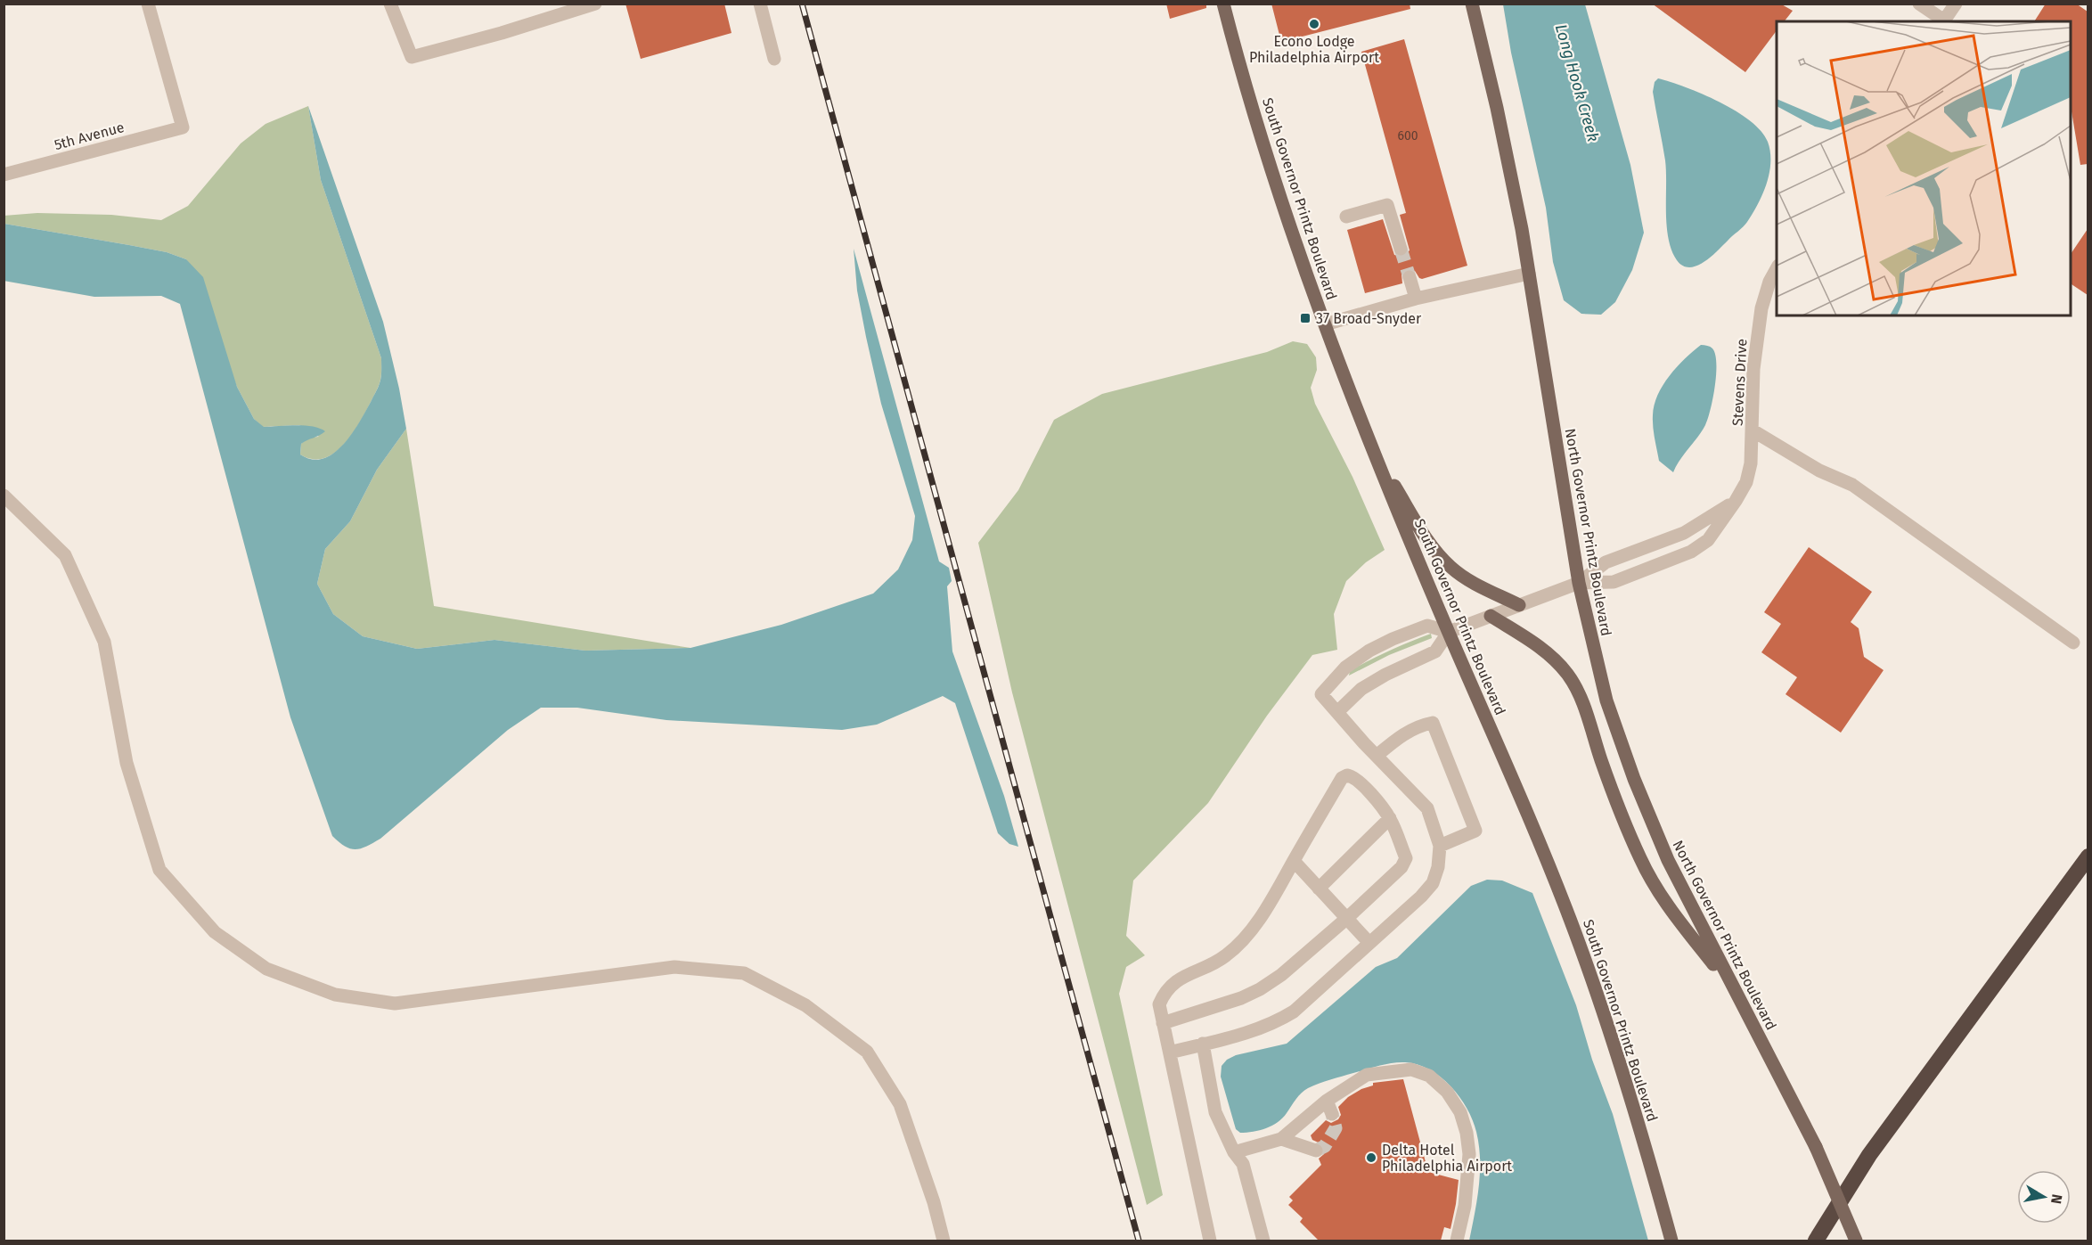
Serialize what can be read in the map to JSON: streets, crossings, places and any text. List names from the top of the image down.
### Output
{
  "streets": {
    "main road": ["South Governor Printz Boulevard", "North Governor Printz Boulevard"],
    "street": ["5th Avenue", "Stevens Drive"]
  },
  "crossings": [
    ["South Governor Printz Boulevard", "Stevens Drive"],
    ["Stevens Drive", "North Governor Printz Boulevard"]
  ],
  "water": ["Long Hook Creek"],
  "places": {
    "other": ["Econo Lodge Philadelphia Airport", "Delta Hotel Philadelphia Airport"],
    "transit": ["37 Broad-Snyder"]
  },
  "house_numbers": ["600"],
  "north": "right"
}
